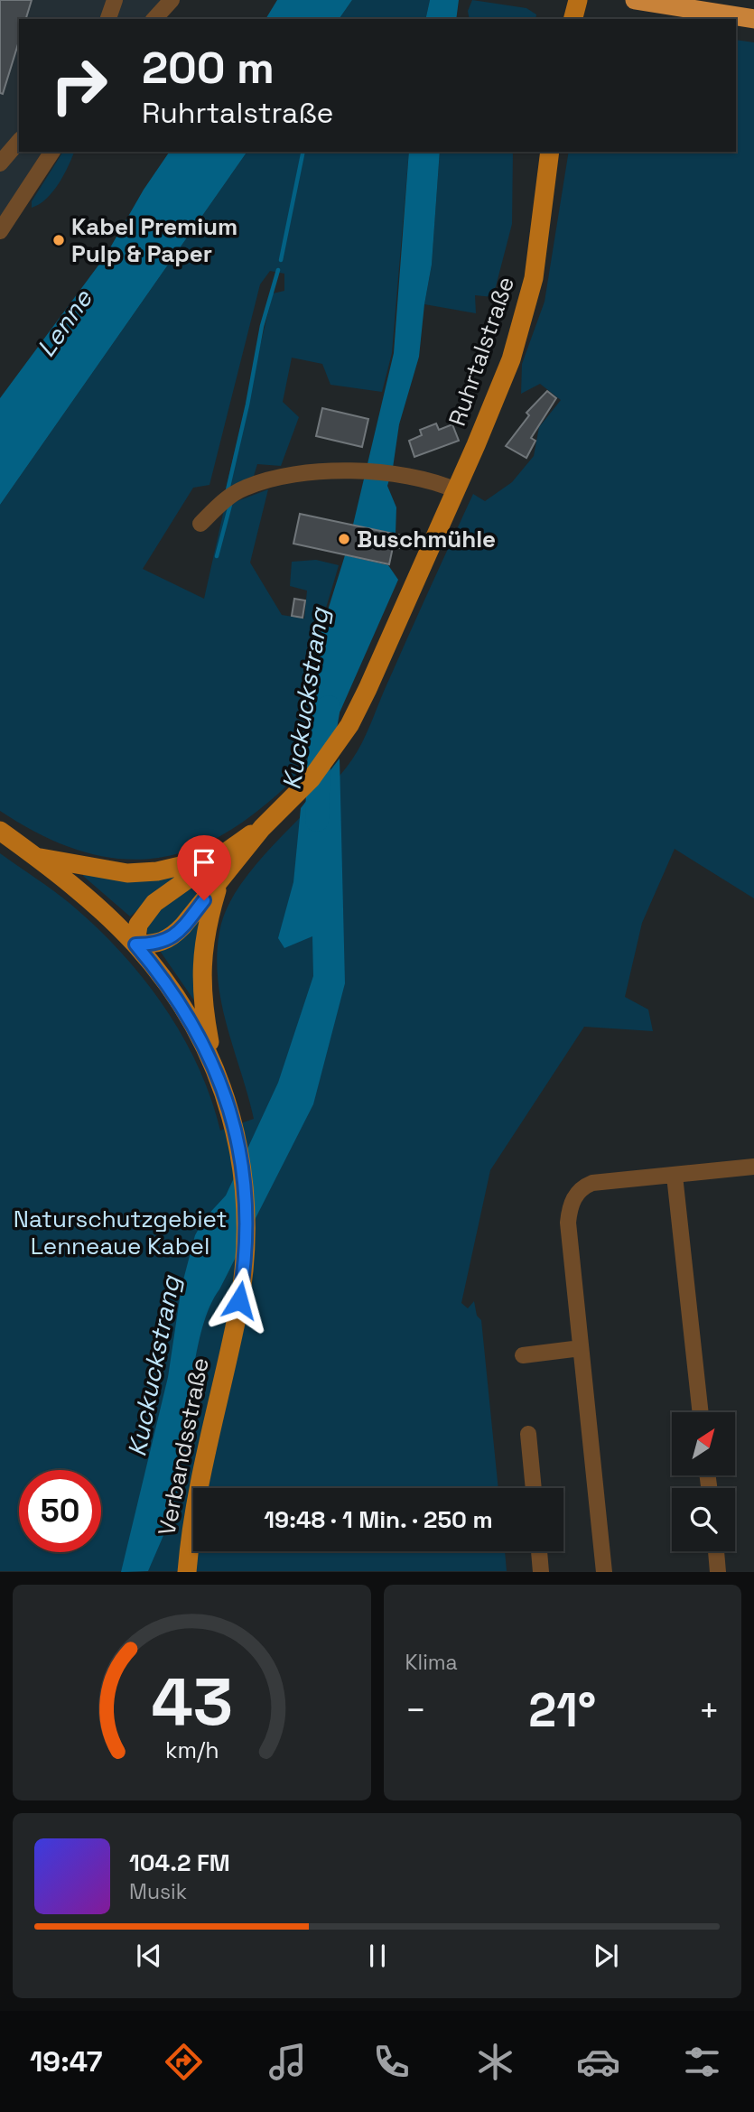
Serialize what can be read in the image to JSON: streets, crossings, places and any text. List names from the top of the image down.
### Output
{
  "streets": {
    "main road": ["Ruhrtalstraße", "Verbandsstraße"]
  },
  "crossings": [
    ["Ruhrtalstraße", "Verbandsstraße"]
  ],
  "water": ["Lenne", "Kuckuckstrang"],
  "parks": ["Naturschutzgebiet Lenneaue Kabel"],
  "places": ["Kabel Premium Pulp & Paper", "Buschmühle"],
  "north": "top right",
  "page": {
    "turn": ["200 m", "Ruhrtalstraße"],
    "limit": "50",
    "trip": "19:48 · 1 Min. · 250 m",
    "tile": "Klima",
    "heat": ["−", "21°", "+"],
    "song": ["104.2 FM", "Musik"],
    "tabs": "19:47",
    "gauge": ["43", "km/h"]
  }
}
